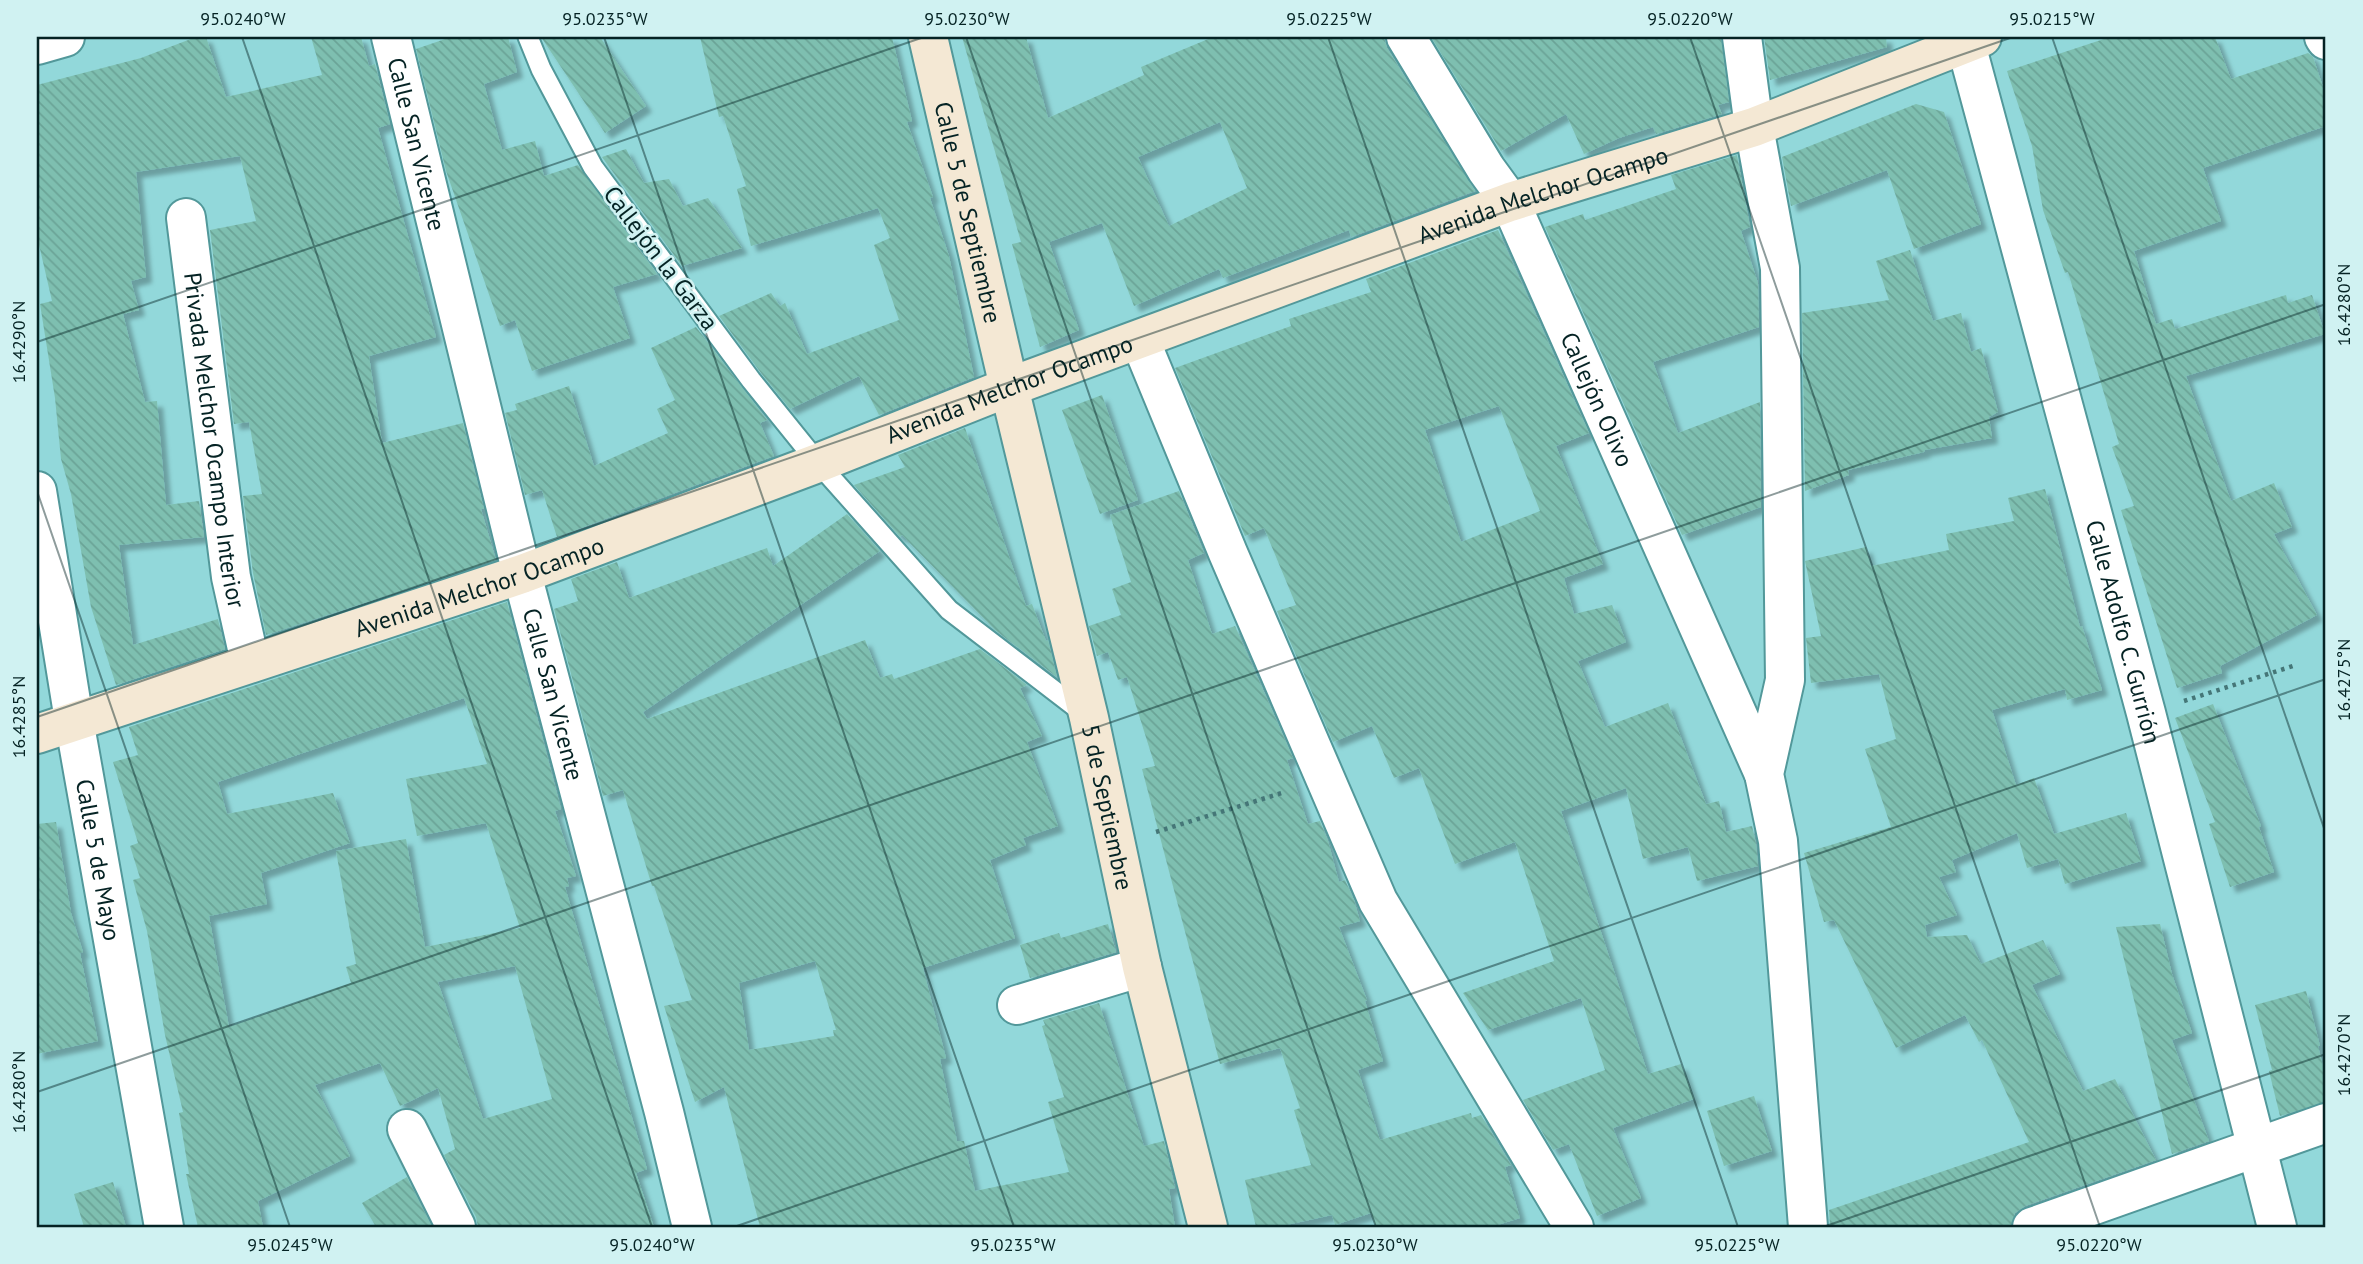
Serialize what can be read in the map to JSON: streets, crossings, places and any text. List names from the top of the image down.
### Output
{
  "streets": {
    "main road": ["Avenida Melchor Ocampo", "Calle 5 de Septiembre", "5 de Septiembre"],
    "street": [
      "Calle San Vicente",
      "Callejón Olivo",
      "Privada Melchor Ocampo Interior",
      "Calle Adolfo C. Gurrión",
      "Calle 5 de Mayo"
    ],
    "lane": ["Callejón la Garza"]
  },
  "crossings": [
    ["Calle San Vicente", "Avenida Melchor Ocampo"],
    ["Avenida Melchor Ocampo", "Calle 5 de Septiembre"],
    ["Avenida Melchor Ocampo", "Callejón la Garza"],
    ["Avenida Melchor Ocampo", "Callejón Olivo"],
    ["Avenida Melchor Ocampo", "Privada Melchor Ocampo Interior"],
    ["Avenida Melchor Ocampo", "Calle Adolfo C. Gurrión"],
    ["Avenida Melchor Ocampo", "5 de Septiembre"],
    ["Avenida Melchor Ocampo", "Calle 5 de Mayo"],
    ["Calle 5 de Septiembre", "5 de Septiembre"],
    ["Callejón la Garza", "5 de Septiembre"]
  ],
  "coordinates": [
    "95.0240°W",
    "95.0235°W",
    "95.0230°W",
    "95.0225°W",
    "95.0220°W",
    "95.0215°W",
    "16.4280°N",
    "16.4290°N",
    "16.4275°N",
    "16.4285°N",
    "16.4270°N",
    "95.0245°W"
  ]
}
